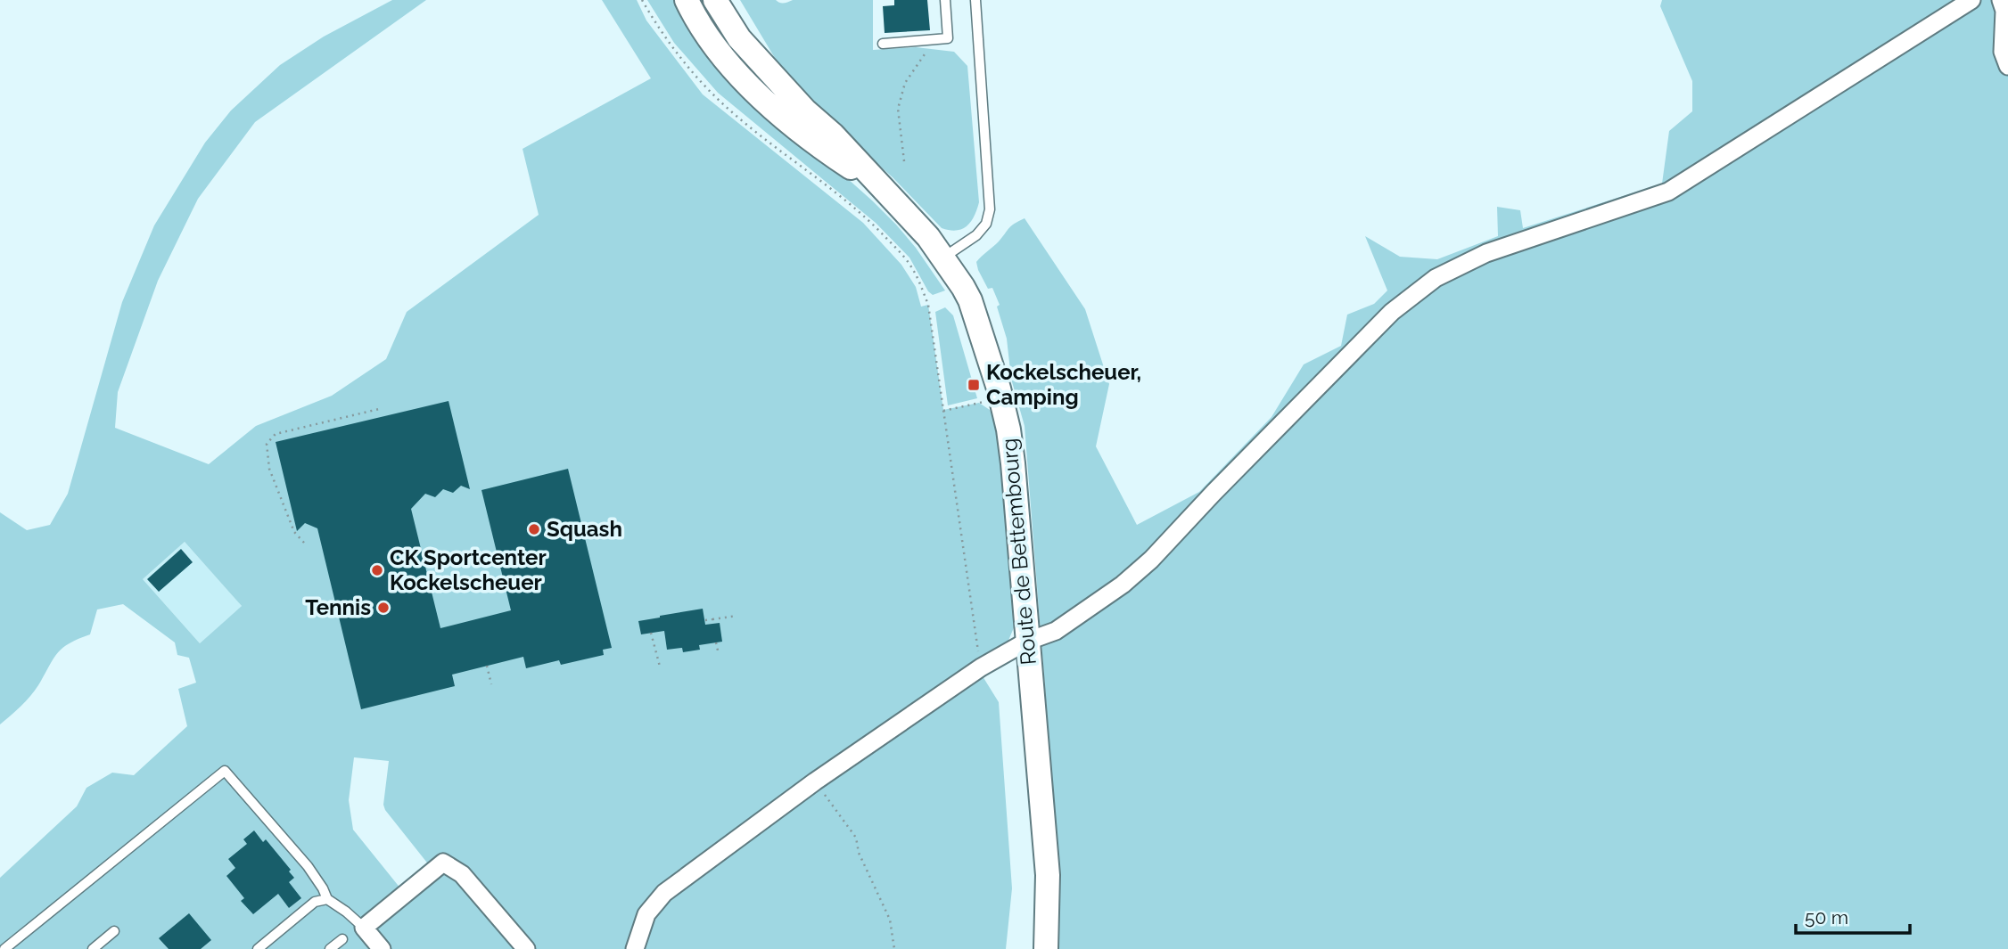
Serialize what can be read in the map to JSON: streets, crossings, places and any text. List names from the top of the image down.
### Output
{
  "streets": {
    "main road": ["Route de Bettembourg"]
  },
  "places": {
    "transit": ["Kockelscheuer, Camping"],
    "other": ["Squash", "CK Sportcenter Kockelscheuer", "Tennis"]
  },
  "scale_bar": "50 m"
}
